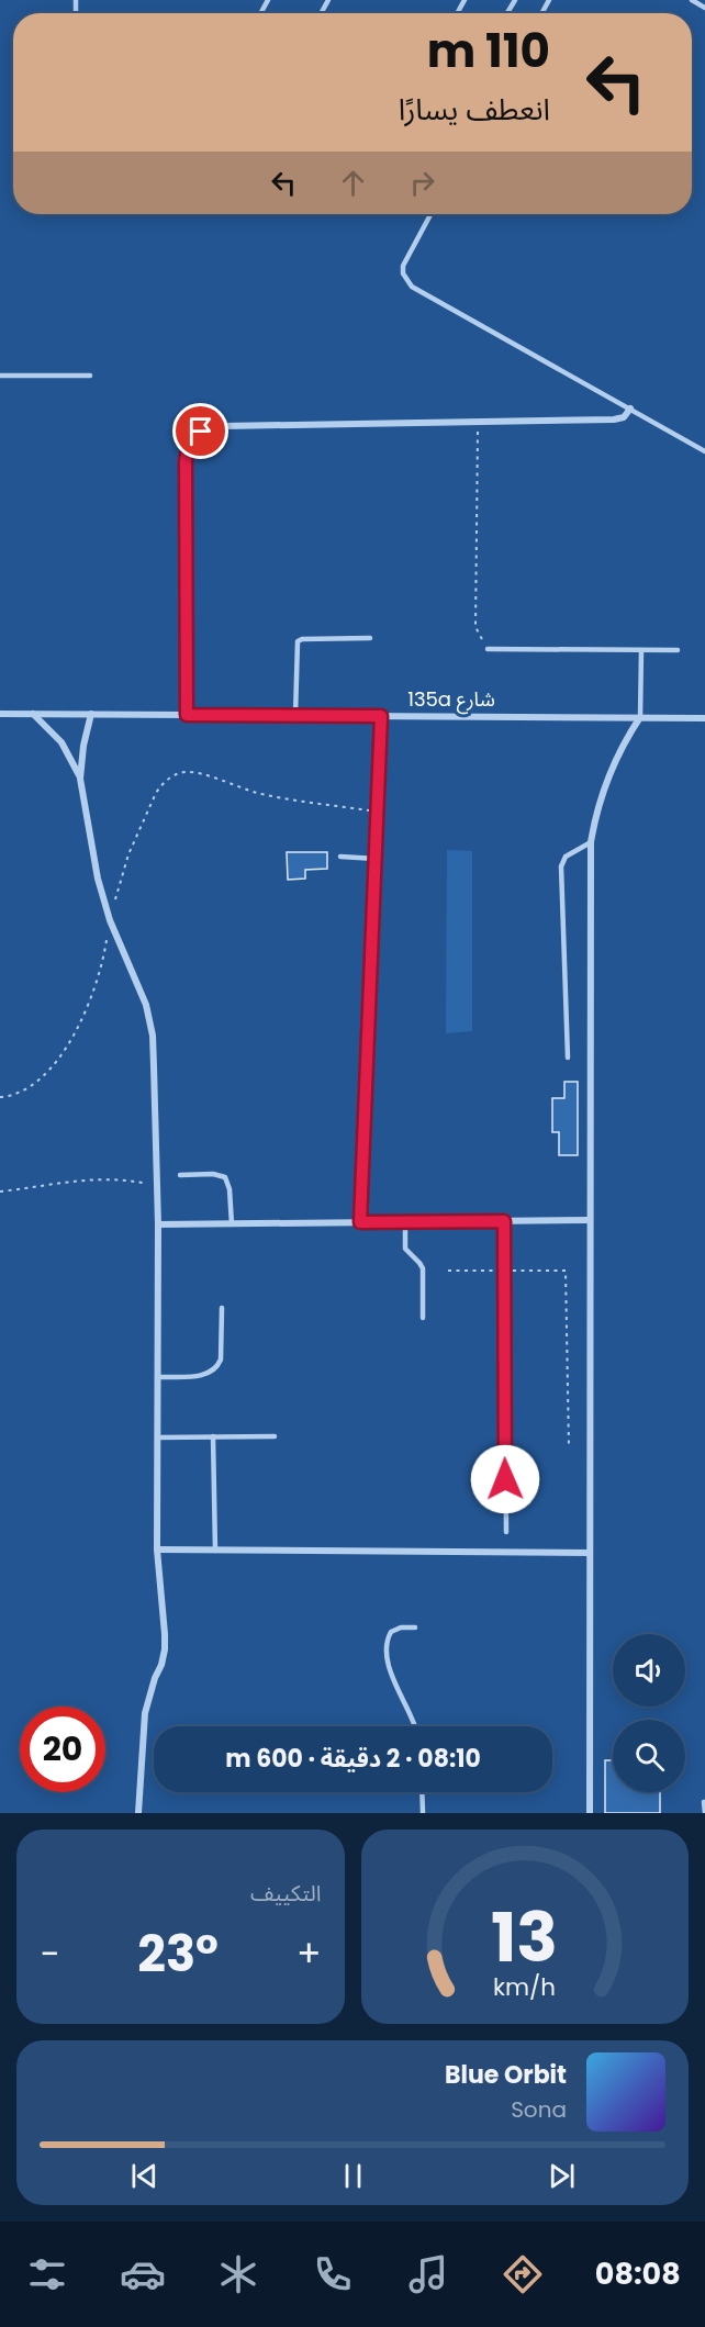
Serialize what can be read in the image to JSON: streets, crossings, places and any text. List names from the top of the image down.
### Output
{
  "streets": {
    "street": ["135a شارع"]
  },
  "page": {
    "turn": ["110 m", "انعطف يسارًا"],
    "limit": "20",
    "trip": "08:10 · 2 دقيقة · 600 m",
    "tile": "التكييف",
    "heat": ["−", "23°", "+"],
    "song": ["Blue Orbit", "Sona"],
    "tabs": "08:08",
    "gauge": ["13", "km/h"]
  }
}
